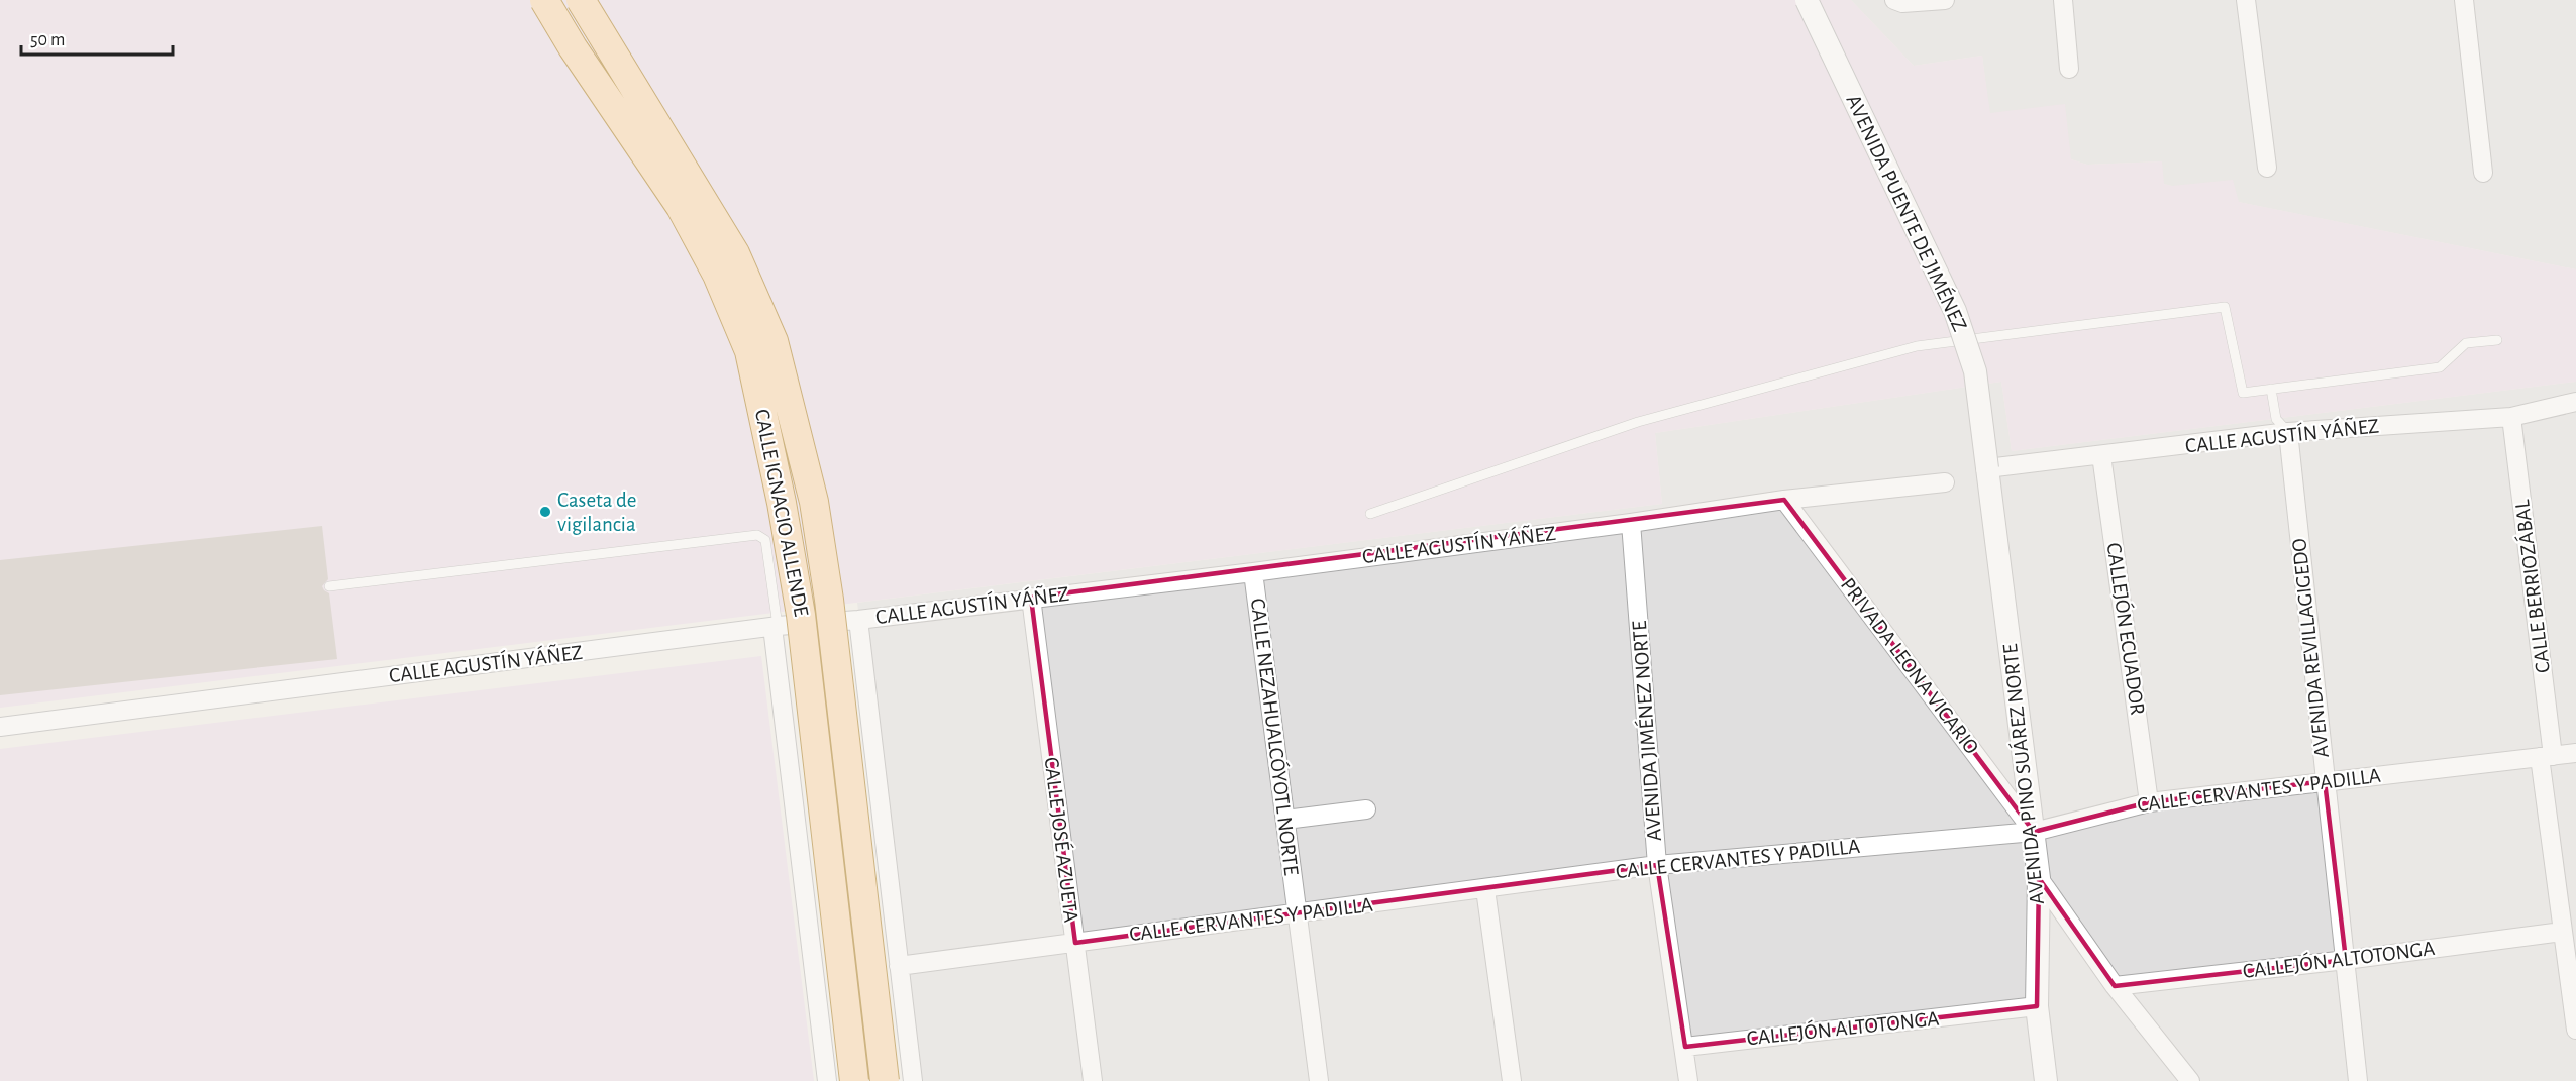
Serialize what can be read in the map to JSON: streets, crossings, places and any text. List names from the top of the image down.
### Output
{
  "streets": {
    "main road": ["CALLE IGNACIO ALLENDE"],
    "street": [
      "AVENIDA PUENTE DE JIMÉNEZ",
      "CALLE AGUSTÍN YÁÑEZ",
      "CALLE BERRIOZÁBAL",
      "CALLEJÓN ECUADOR",
      "AVENIDA REVILLAGIGEDO",
      "PRIVADA LEONA VICARIO",
      "AVENIDA JIMÉNEZ NORTE",
      "CALLE NEZAHUALCÓYOTL NORTE",
      "AVENIDA PINO SUÁREZ NORTE",
      "CALLE CERVANTES Y PADILLA",
      "CALLE JOSÉ AZUETA",
      "CALLEJÓN ALTOTONGA"
    ]
  },
  "crossings": [
    ["AVENIDA PUENTE DE JIMÉNEZ", "CALLE AGUSTÍN YÁÑEZ"],
    ["AVENIDA PUENTE DE JIMÉNEZ", "AVENIDA PINO SUÁREZ NORTE"],
    ["CALLE AGUSTÍN YÁÑEZ", "CALLE IGNACIO ALLENDE"],
    ["CALLE AGUSTÍN YÁÑEZ", "CALLE BERRIOZÁBAL"],
    ["CALLE AGUSTÍN YÁÑEZ", "CALLEJÓN ECUADOR"],
    ["CALLE AGUSTÍN YÁÑEZ", "AVENIDA REVILLAGIGEDO"],
    ["CALLE AGUSTÍN YÁÑEZ", "PRIVADA LEONA VICARIO"],
    ["CALLE AGUSTÍN YÁÑEZ", "AVENIDA JIMÉNEZ NORTE"],
    ["CALLE AGUSTÍN YÁÑEZ", "CALLE NEZAHUALCÓYOTL NORTE"],
    ["CALLE AGUSTÍN YÁÑEZ", "AVENIDA PINO SUÁREZ NORTE"],
    ["CALLE AGUSTÍN YÁÑEZ", "CALLE JOSÉ AZUETA"],
    ["CALLE BERRIOZÁBAL", "CALLE CERVANTES Y PADILLA"],
    ["CALLE BERRIOZÁBAL", "CALLEJÓN ALTOTONGA"],
    ["CALLEJÓN ECUADOR", "CALLE CERVANTES Y PADILLA"],
    ["AVENIDA REVILLAGIGEDO", "CALLE CERVANTES Y PADILLA"],
    ["AVENIDA REVILLAGIGEDO", "CALLEJÓN ALTOTONGA"],
    ["PRIVADA LEONA VICARIO", "AVENIDA PINO SUÁREZ NORTE"],
    ["PRIVADA LEONA VICARIO", "CALLE CERVANTES Y PADILLA"],
    ["AVENIDA JIMÉNEZ NORTE", "CALLE CERVANTES Y PADILLA"],
    ["AVENIDA JIMÉNEZ NORTE", "CALLEJÓN ALTOTONGA"],
    ["CALLE NEZAHUALCÓYOTL NORTE", "CALLE CERVANTES Y PADILLA"],
    ["AVENIDA PINO SUÁREZ NORTE", "CALLE CERVANTES Y PADILLA"],
    ["AVENIDA PINO SUÁREZ NORTE", "CALLEJÓN ALTOTONGA"],
    ["CALLE CERVANTES Y PADILLA", "CALLE JOSÉ AZUETA"]
  ],
  "places": ["Caseta de vigilancia"],
  "scale_bar": "50 m"
}
